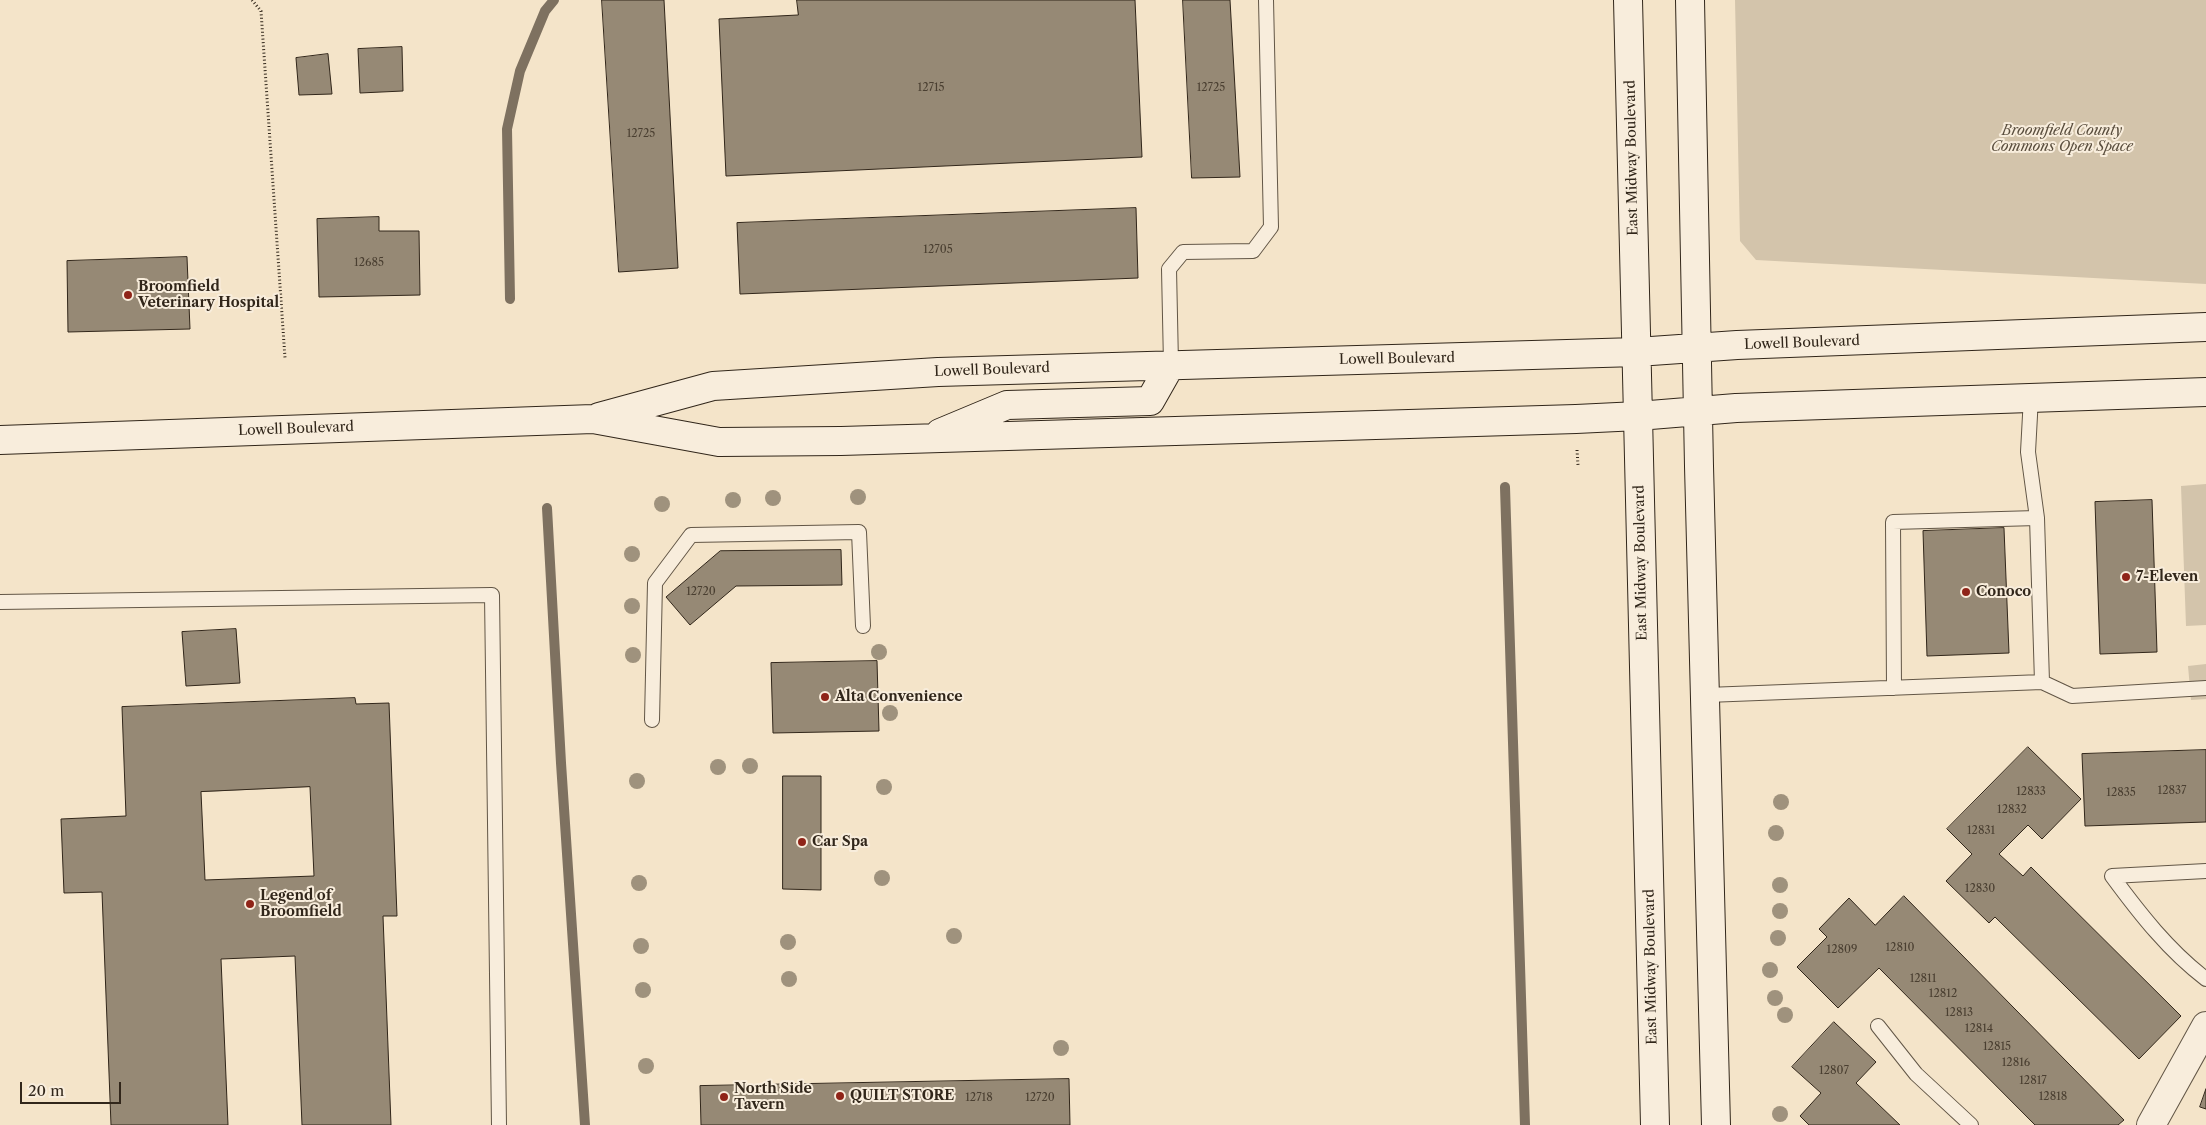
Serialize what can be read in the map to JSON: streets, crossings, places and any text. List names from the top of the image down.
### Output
{
  "streets": {
    "main road": ["East Midway Boulevard", "Lowell Boulevard"]
  },
  "crossings": [
    ["East Midway Boulevard", "Lowell Boulevard"]
  ],
  "parks": ["Broomfield County Commons Open Space"],
  "places": [
    "Broomfield Veterinary Hospital",
    "7-Eleven",
    "Conoco",
    "Alta Convenience",
    "Car Spa",
    "Legend of Broomfield",
    "QUILT STORE",
    "North Side Tavern"
  ],
  "house_numbers": [
    "12715",
    "12725",
    "12725",
    "12705",
    "12685",
    "12720",
    "12837",
    "12833",
    "12835",
    "12832",
    "12831",
    "12830",
    "12810",
    "12809",
    "12811",
    "12812",
    "12813",
    "12814",
    "12815",
    "12816",
    "12807",
    "12817",
    "12818",
    "12718",
    "12720"
  ],
  "scale_bar": "20 m"
}
